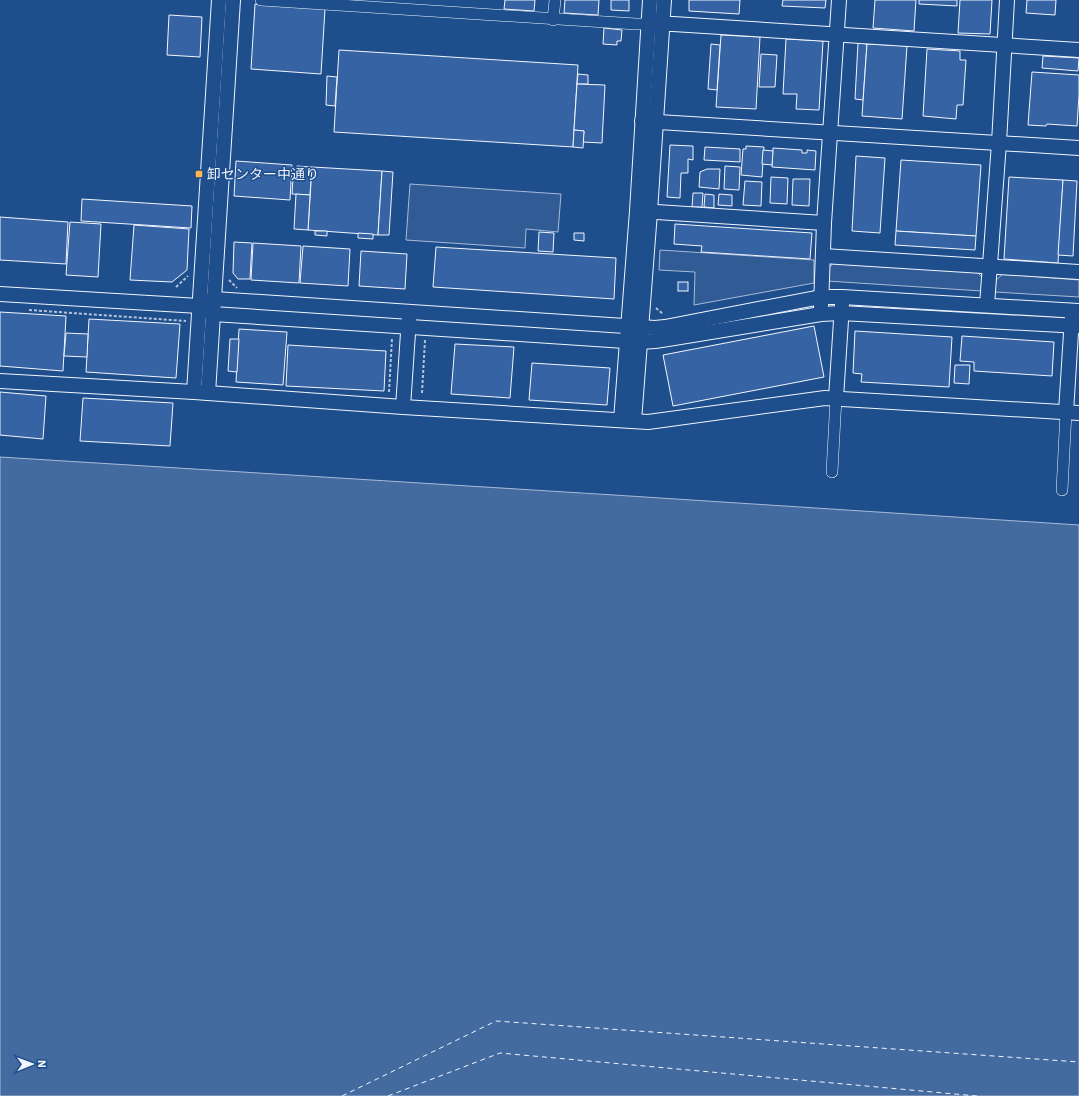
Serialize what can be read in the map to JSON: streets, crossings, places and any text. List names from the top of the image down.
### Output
{
  "places": {
    "transit": ["卸センター中通り"]
  },
  "north": "right"
}
